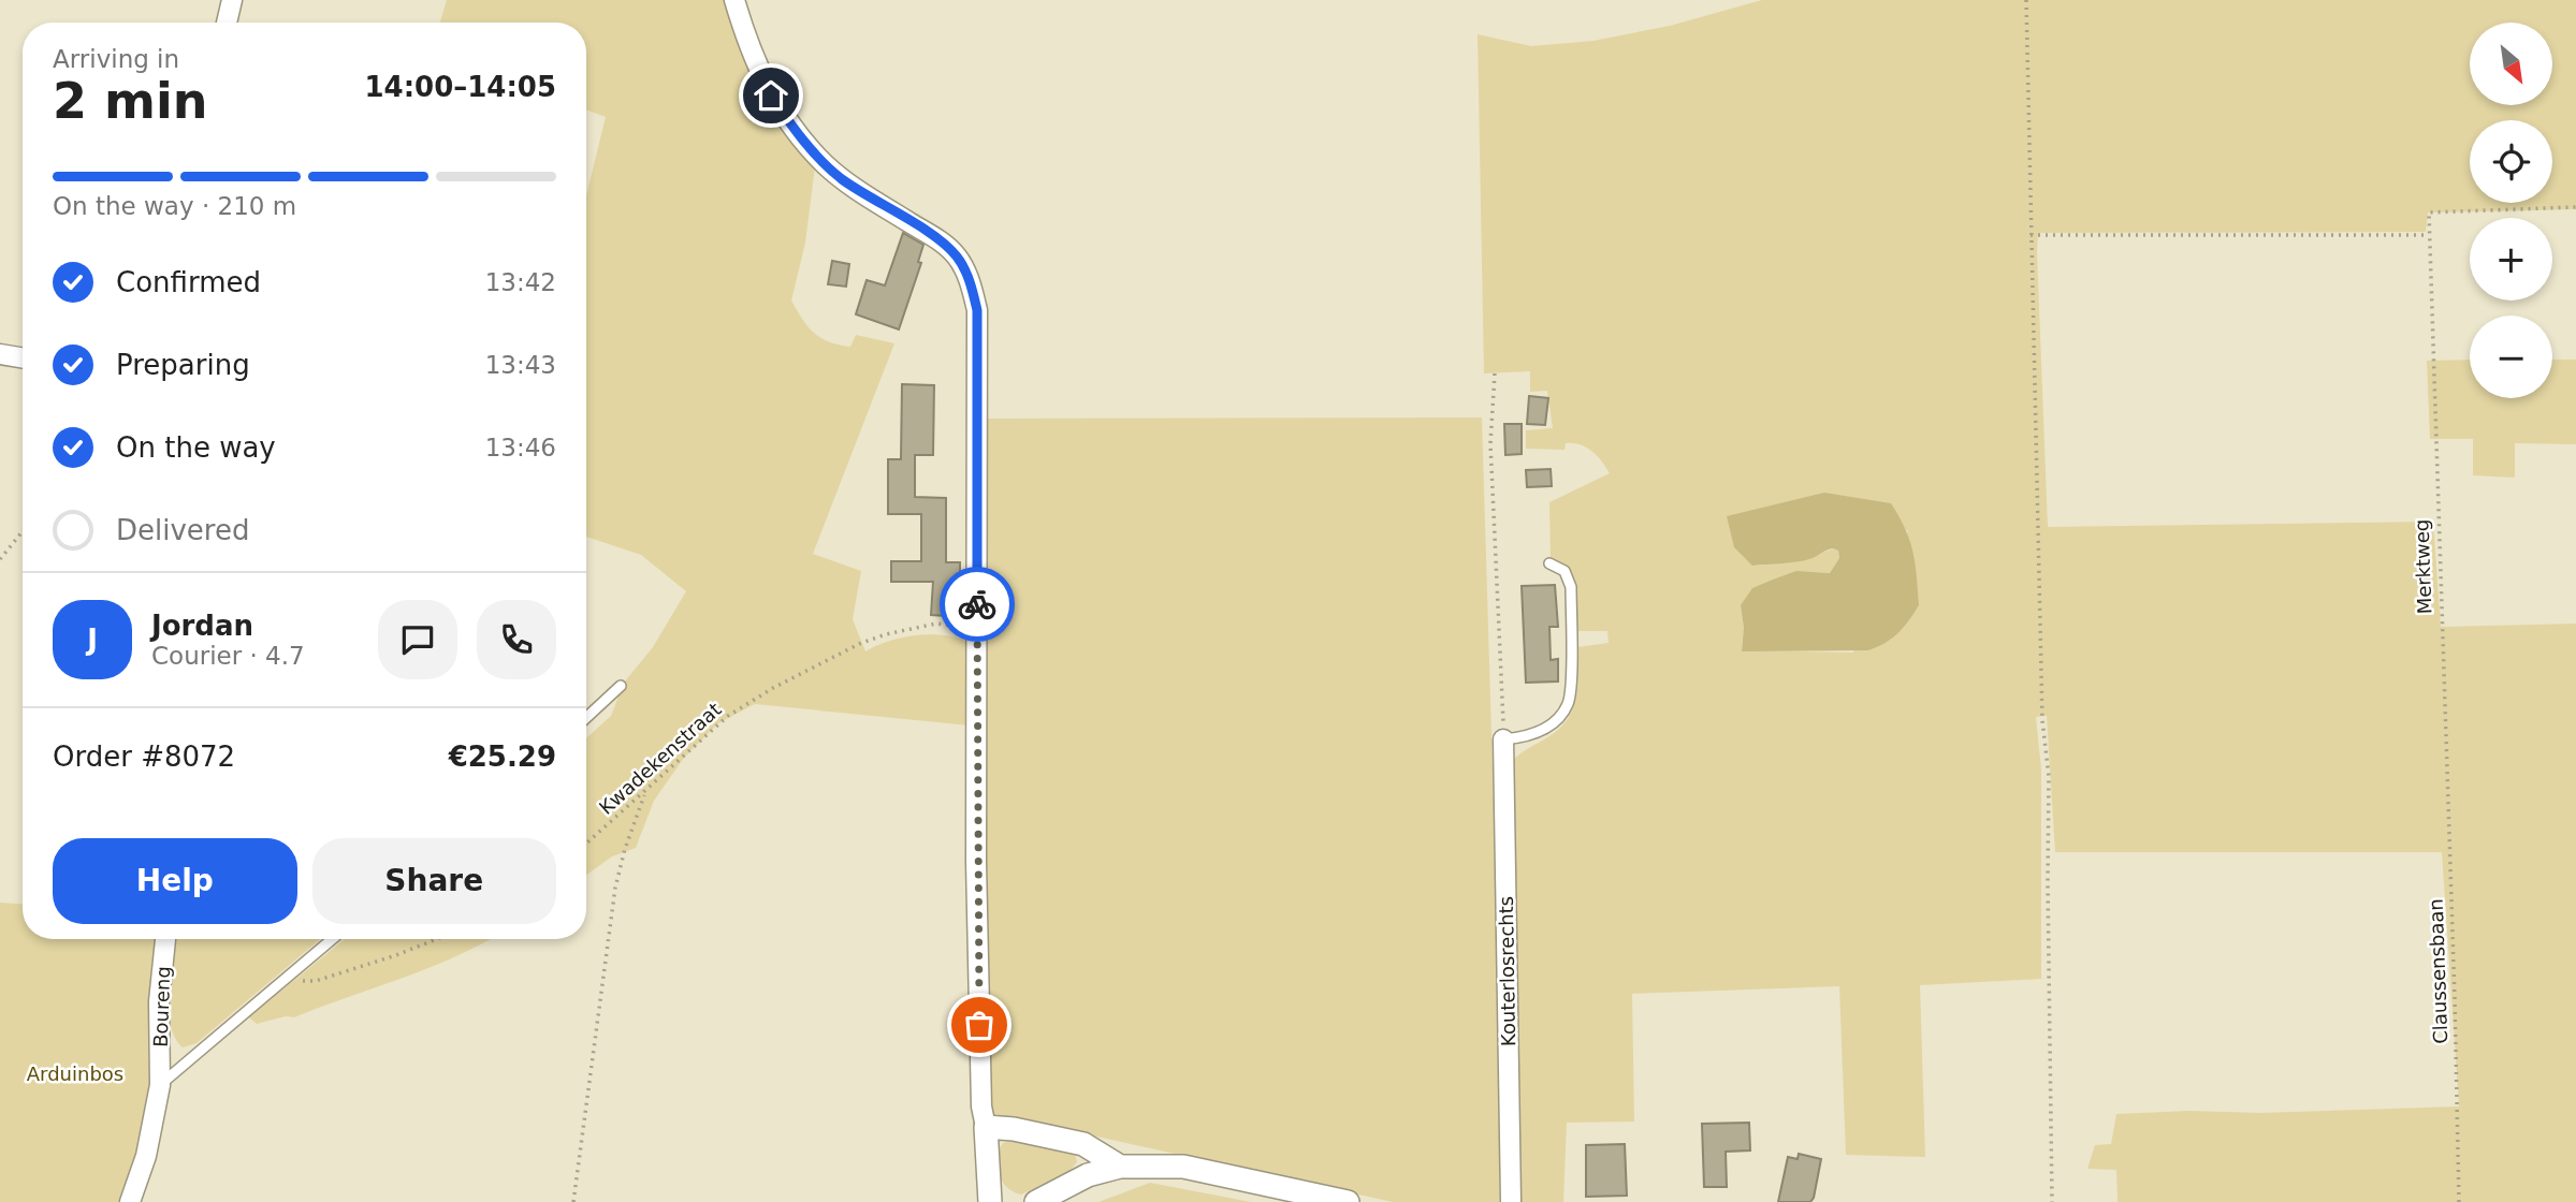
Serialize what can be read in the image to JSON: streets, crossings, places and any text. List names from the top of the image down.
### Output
{
  "streets": {
    "street": ["Kouterlosrechts", "Boureng"],
    "path": ["Merktweg", "Kwadekenstraat", "Claussensbaan"]
  },
  "crossings": [
    ["Merktweg", "Claussensbaan"]
  ],
  "parks": ["Arduinbos"],
  "north": "bottom right",
  "page": {
    "map_buttons": ["+", "−"],
    "heading": ["2 min", "Arriving in", "14:00–14:05"],
    "panel": [
      "Jordan",
      "Courier · 4.7",
      "Order #8072",
      "€25.29"
    ],
    "bar": "On the way · 210 m",
    "list": [
      ["Confirmed", "13:42"],
      ["Preparing", "13:43"],
      ["On the way", "13:46"],
      "Delivered"
    ],
    "round": "J",
    "buttons": ["Help", "Share"]
  }
}
